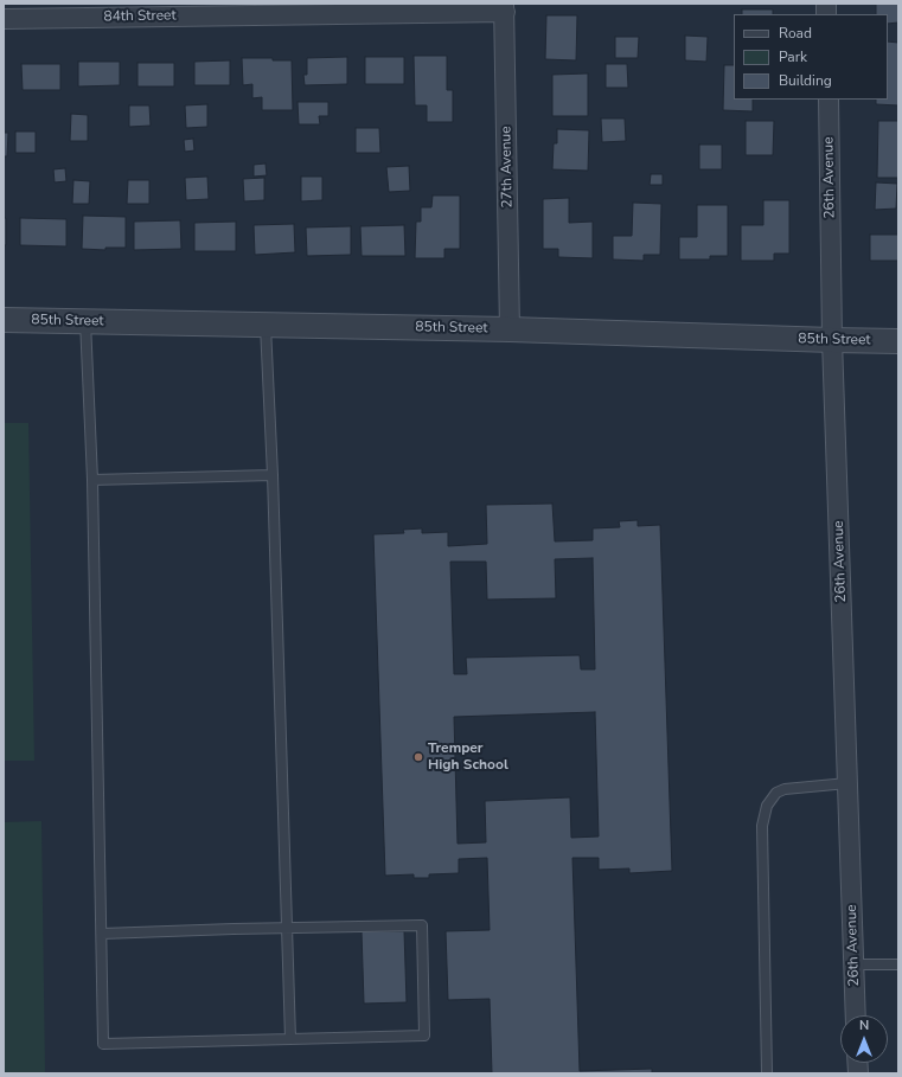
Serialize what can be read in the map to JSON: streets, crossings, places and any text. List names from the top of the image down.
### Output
{
  "streets": {
    "street": [
      "84th Street",
      "27th Avenue",
      "26th Avenue",
      "85th Street"
    ]
  },
  "crossings": [
    ["84th Street", "27th Avenue"],
    ["27th Avenue", "85th Street"],
    ["26th Avenue", "85th Street"]
  ],
  "places": ["Tremper High School"],
  "legend": ["Road", "Park", "Building"],
  "north": "top"
}
